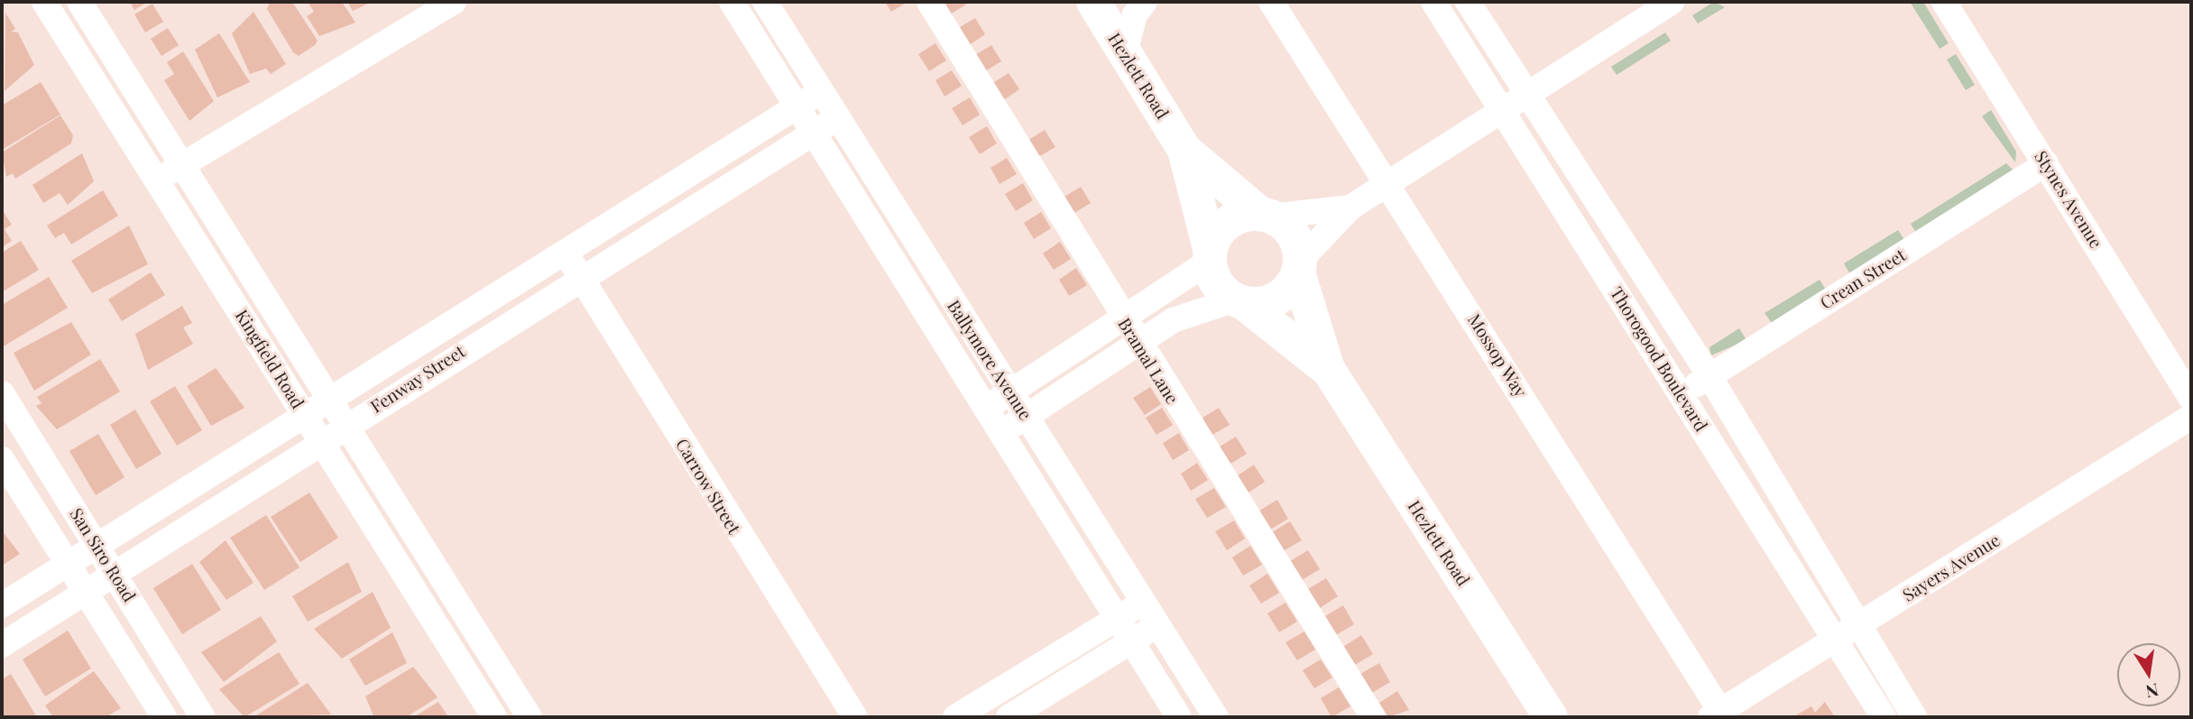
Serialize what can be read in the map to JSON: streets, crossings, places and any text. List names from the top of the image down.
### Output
{
  "streets": {
    "main road": ["Hezlett Road"],
    "street": [
      "Stynes Avenue",
      "Crean Street",
      "Mossop Way",
      "Kingfield Road",
      "Thorogood Boulevard",
      "Ballymore Avenue",
      "Bramal Lane",
      "Fenway Street",
      "Carrow Street",
      "San Siro Road",
      "Sayers Avenue"
    ]
  },
  "crossings": [
    ["Stynes Avenue", "Crean Street"],
    ["Crean Street", "Thorogood Boulevard"],
    ["Mossop Way", "Sayers Avenue"],
    ["Kingfield Road", "Fenway Street"],
    ["Thorogood Boulevard", "Sayers Avenue"],
    ["Ballymore Avenue", "Fenway Street"],
    ["Fenway Street", "Carrow Street"],
    ["Fenway Street", "San Siro Road"]
  ],
  "north": "bottom"
}
